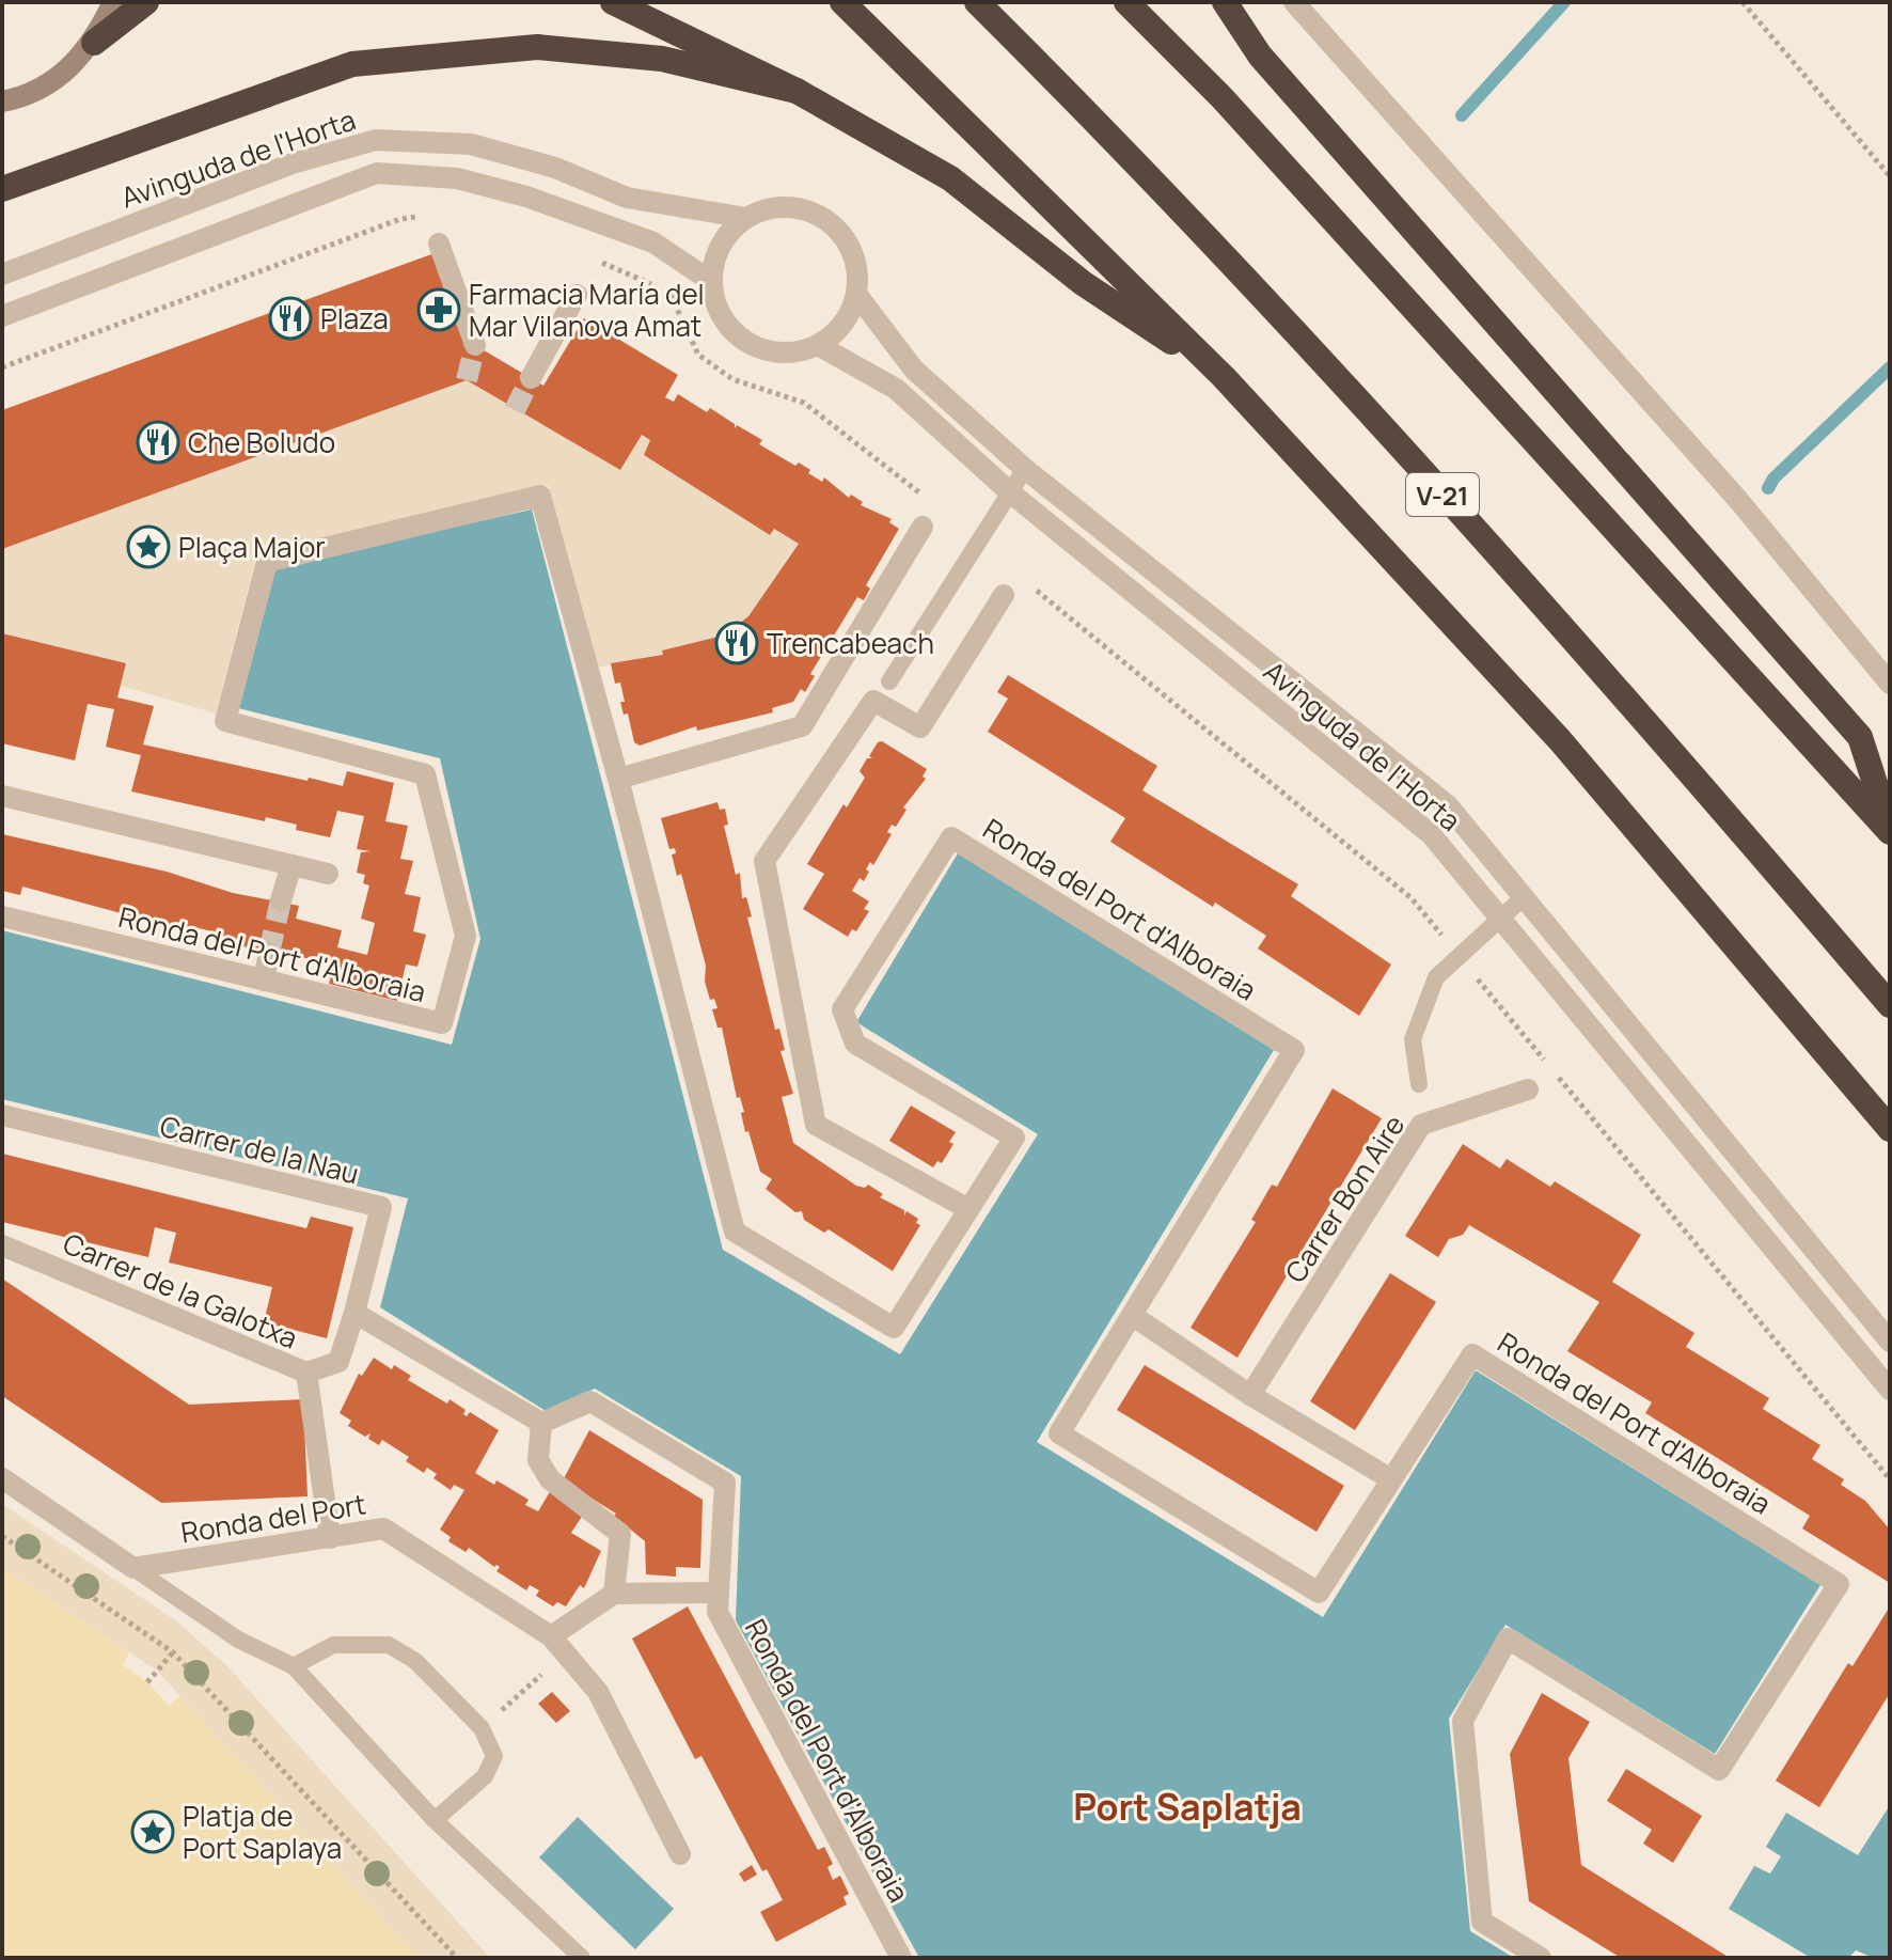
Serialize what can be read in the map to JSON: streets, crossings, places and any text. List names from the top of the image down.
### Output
{
  "streets": {
    "highway": ["V-21"],
    "street": [
      "Avinguda de l'Horta",
      "Ronda del Port d'Alboraia",
      "Carrer de la Nau",
      "Carrer Bon Aire",
      "Carrer de la Galotxa",
      "Ronda del Port"
    ]
  },
  "crossings": [
    ["Carrer de la Nau", "Carrer de la Galotxa"]
  ],
  "districts": ["Port Saplatja"],
  "places": {
    "pharmacy": ["Farmacia María del Mar Vilanova Amat"],
    "restaurant": ["Plaza", "Che Boludo", "Trencabeach"],
    "place": ["Plaça Major", "Platja de Port Saplaya"]
  }
}
